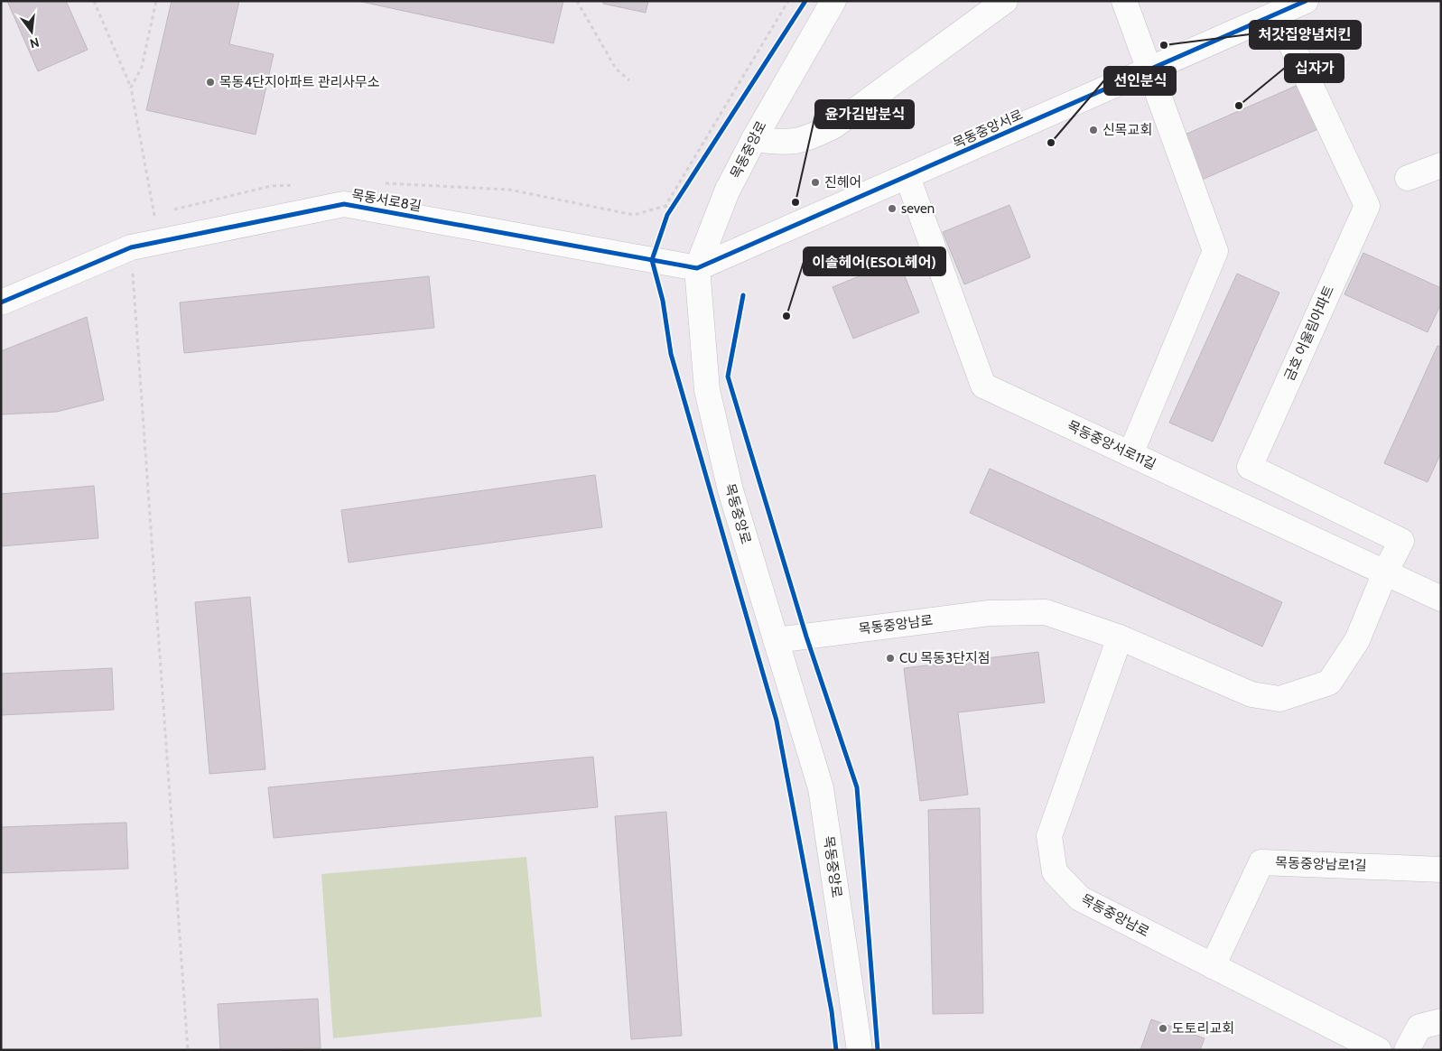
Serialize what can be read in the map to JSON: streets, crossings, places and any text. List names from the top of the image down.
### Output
{
  "streets": {
    "street": [
      "목동중앙서로",
      "목동중앙로",
      "목동서로8길",
      "금호 어울림아파트",
      "목동중앙서로11길",
      "목동중앙남로",
      "목동중앙남로1길"
    ]
  },
  "crossings": [
    ["목동중앙서로", "목동중앙로"],
    ["목동중앙서로", "목동서로8길"],
    ["목동중앙서로", "금호 어울림아파트"],
    ["목동중앙서로", "목동중앙서로11길"],
    ["목동중앙로", "목동서로8길"],
    ["목동중앙로", "목동중앙남로"],
    ["금호 어울림아파트", "목동중앙서로11길"],
    ["금호 어울림아파트", "목동중앙남로"],
    ["목동중앙서로11길", "목동중앙남로"],
    ["목동중앙남로", "목동중앙남로1길"]
  ],
  "places": [
    "처갓집양념치킨",
    "목동4단지아파트 관리사무소",
    "십자가",
    "신목교회",
    "선인분식",
    "진헤어",
    "윤가김밥분식",
    "seven",
    "이솔헤어(ESOL헤어)",
    "CU 목동3단지점",
    "도토리교회"
  ],
  "north": "bottom"
}
